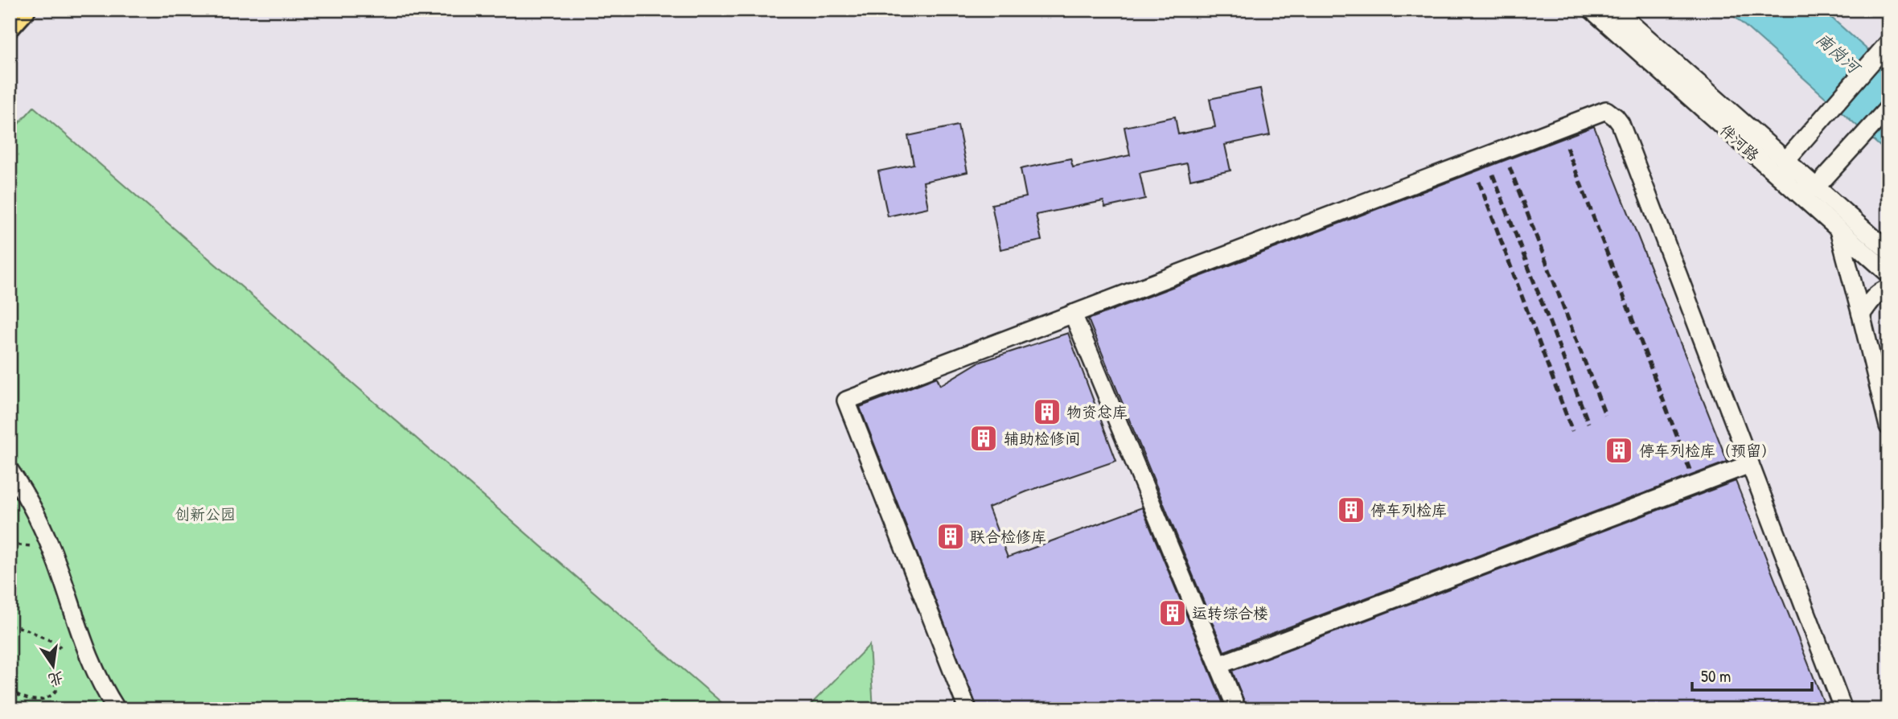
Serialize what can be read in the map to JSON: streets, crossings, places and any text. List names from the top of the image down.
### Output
{
  "streets": {
    "street": ["伴河路"]
  },
  "water": ["南岗河"],
  "parks": ["创新公园"],
  "places": {
    "building": [
      "物资总库",
      "辅助检修间",
      "停车列检库（预留）",
      "停车列检库",
      "联合检修库",
      "运转综合楼"
    ]
  },
  "scale_bar": "50 m",
  "north": "bottom"
}
